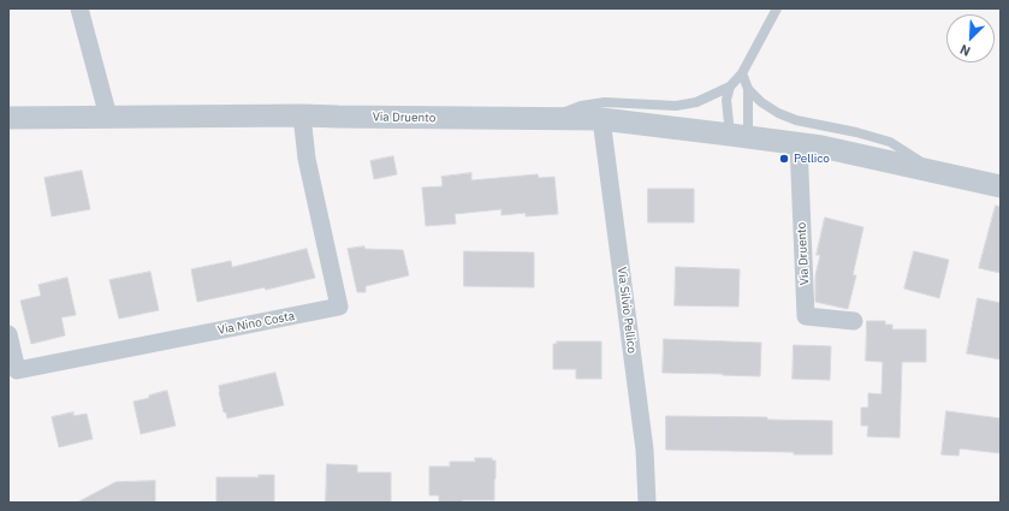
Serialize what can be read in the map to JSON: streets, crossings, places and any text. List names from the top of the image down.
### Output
{
  "streets": {
    "street": ["Via Druento", "Via Silvio Pellico", "Via Nino Costa"]
  },
  "crossings": [
    ["Via Druento", "Via Silvio Pellico"],
    ["Via Druento", "Via Nino Costa"]
  ],
  "places": ["Pellico"],
  "north": "bottom left"
}
